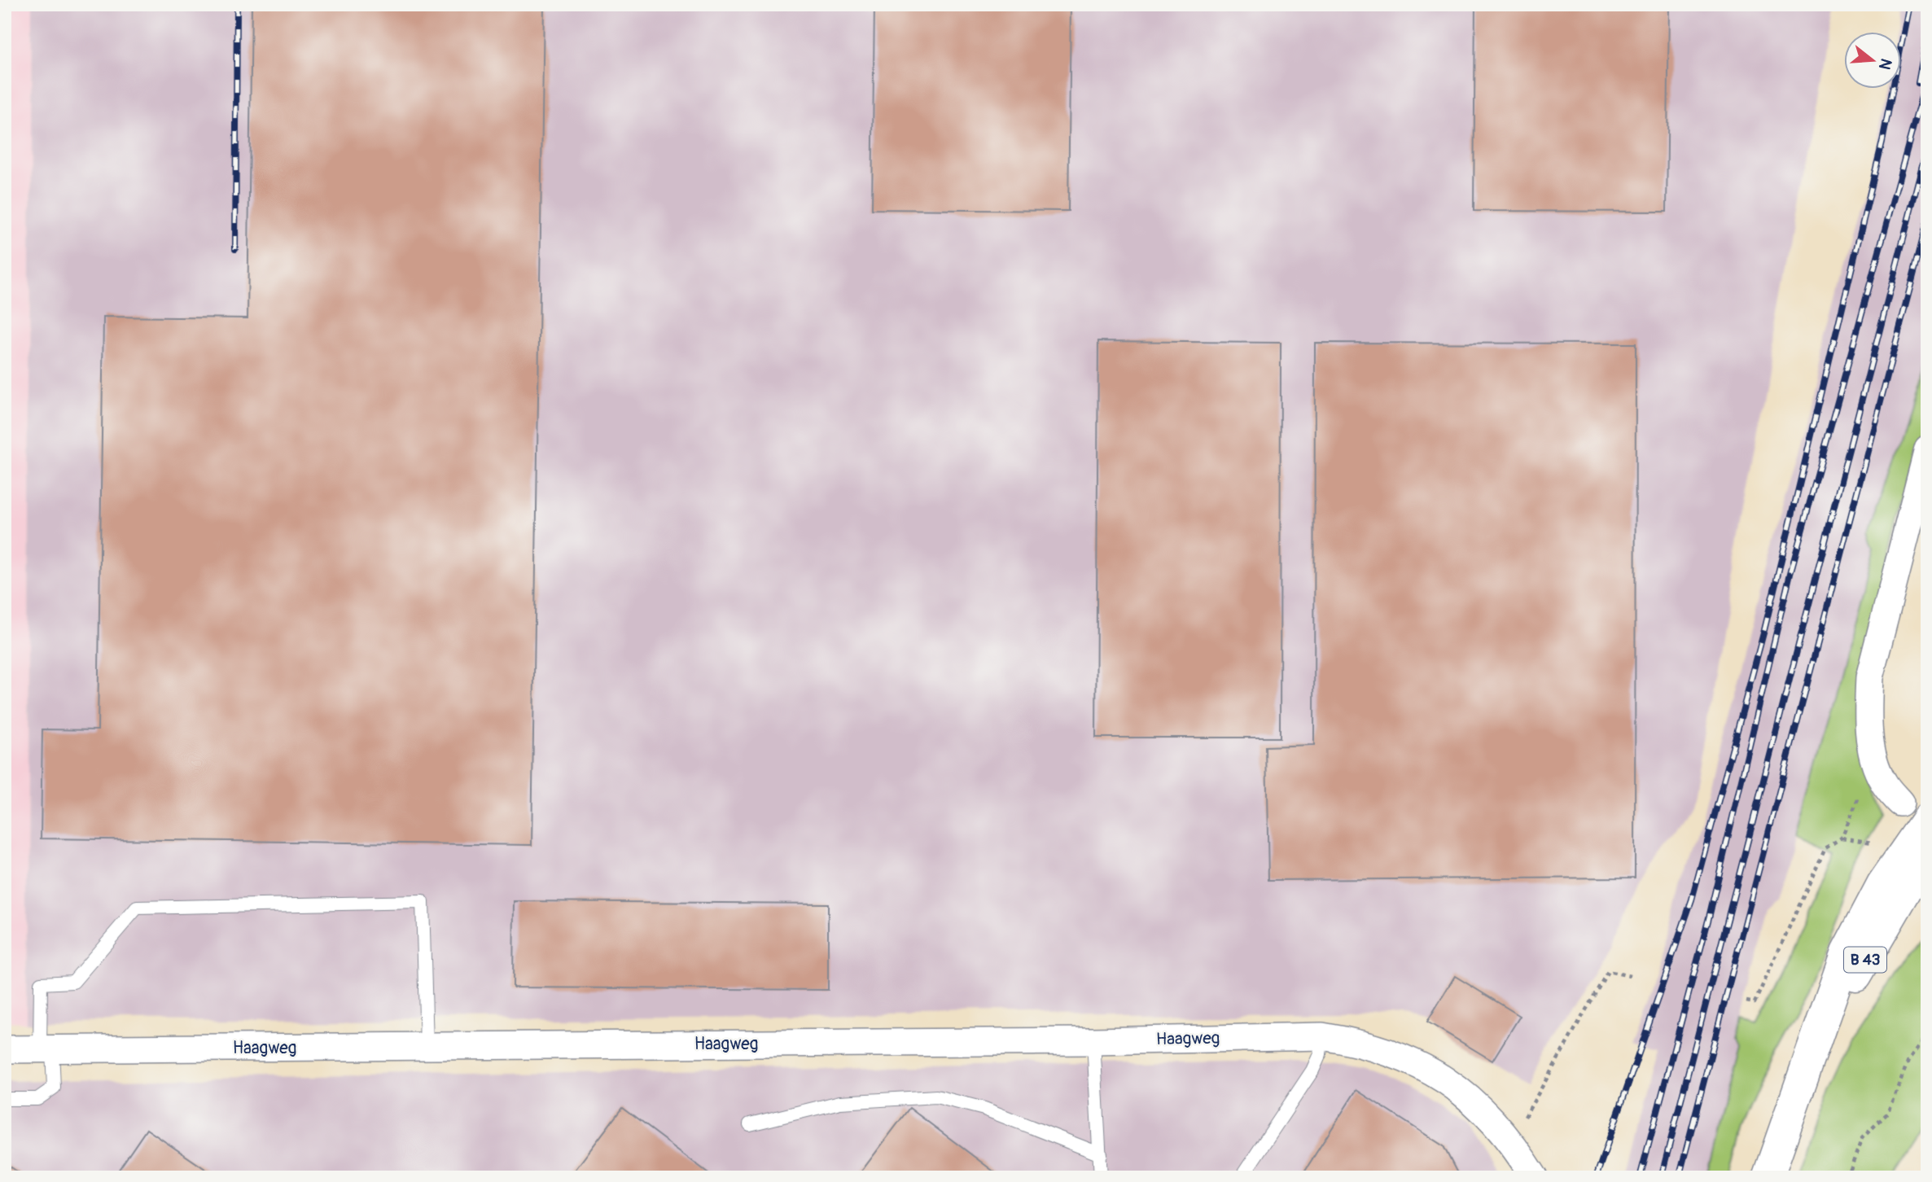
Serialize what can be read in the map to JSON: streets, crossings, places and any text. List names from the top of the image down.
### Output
{
  "streets": {
    "main road": ["B 43"],
    "street": ["Haagweg"]
  },
  "north": "right"
}
